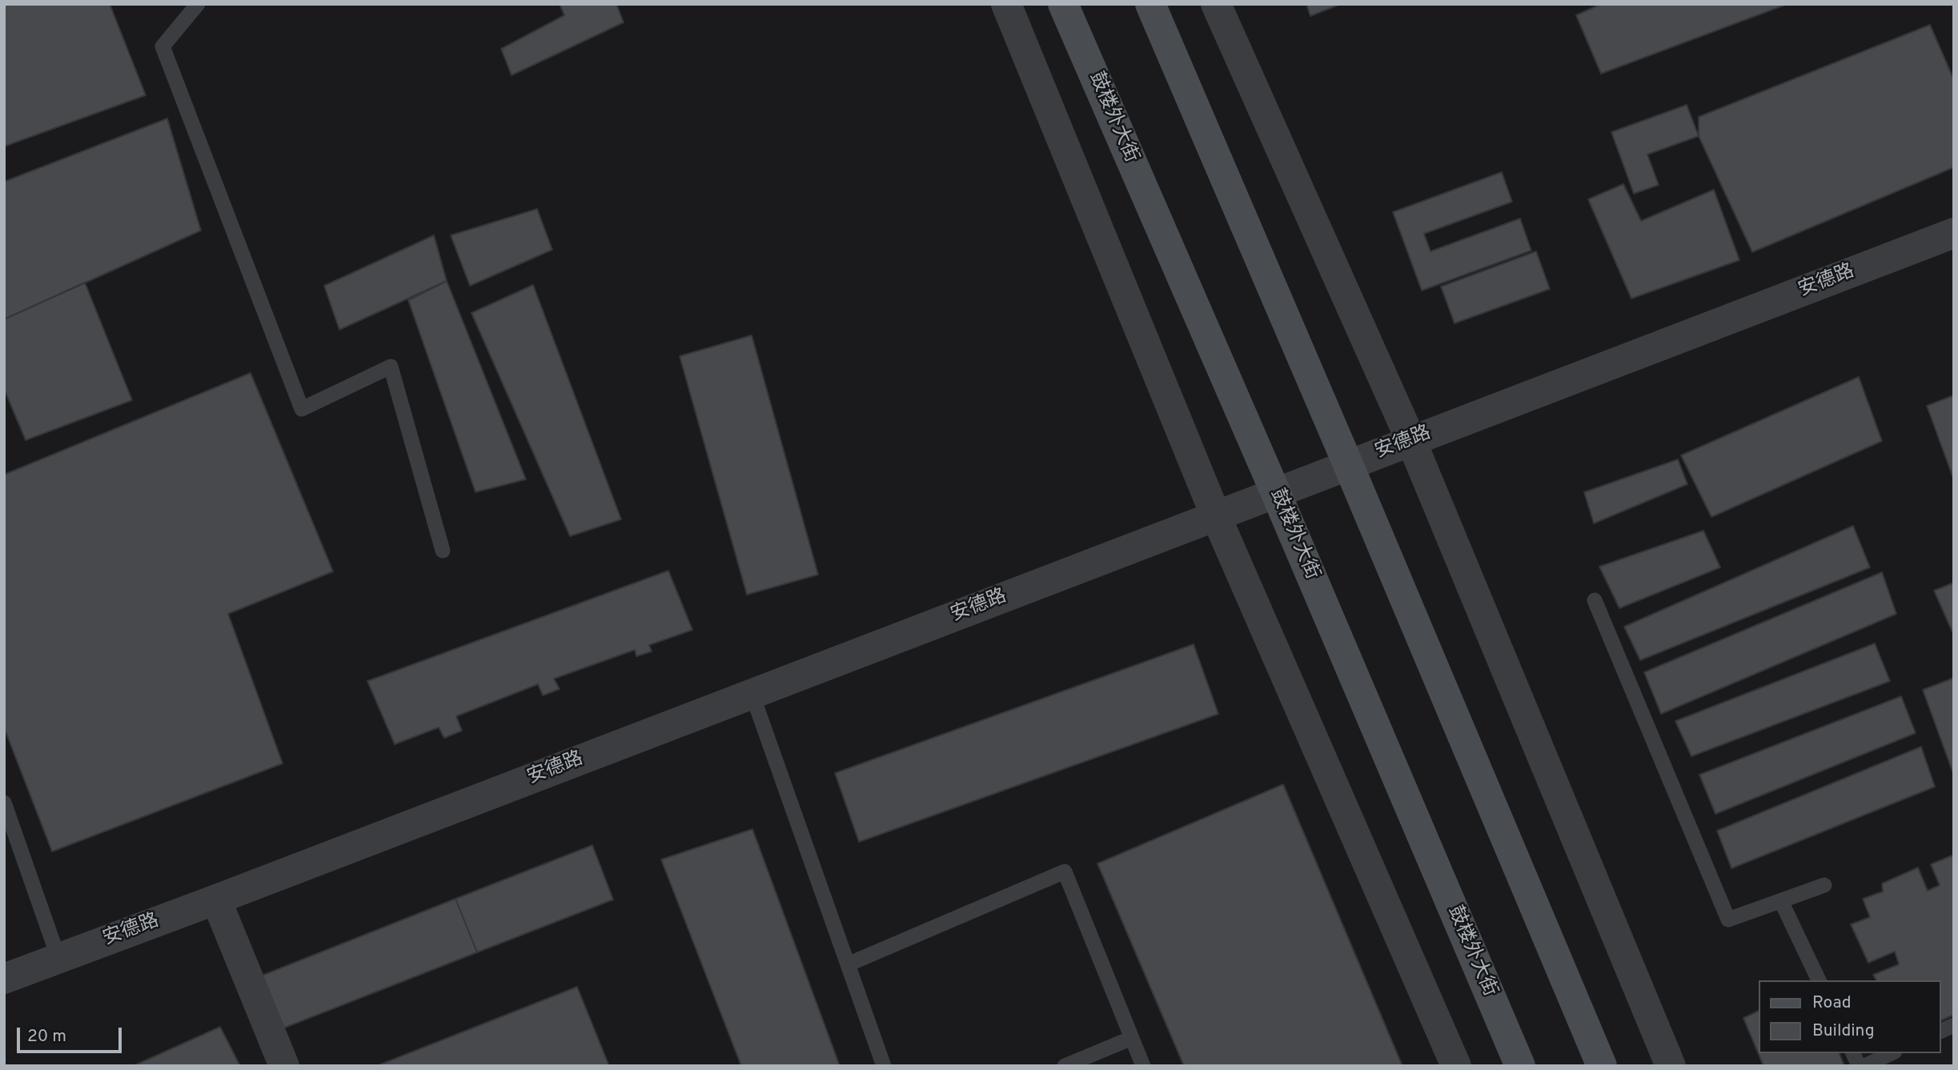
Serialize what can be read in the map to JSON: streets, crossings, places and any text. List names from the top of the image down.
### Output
{
  "streets": {
    "main road": ["鼓楼外大街"],
    "street": ["安德路"]
  },
  "crossings": [
    ["鼓楼外大街", "安德路"]
  ],
  "legend": ["Road", "Building"],
  "scale_bar": "20 m"
}
